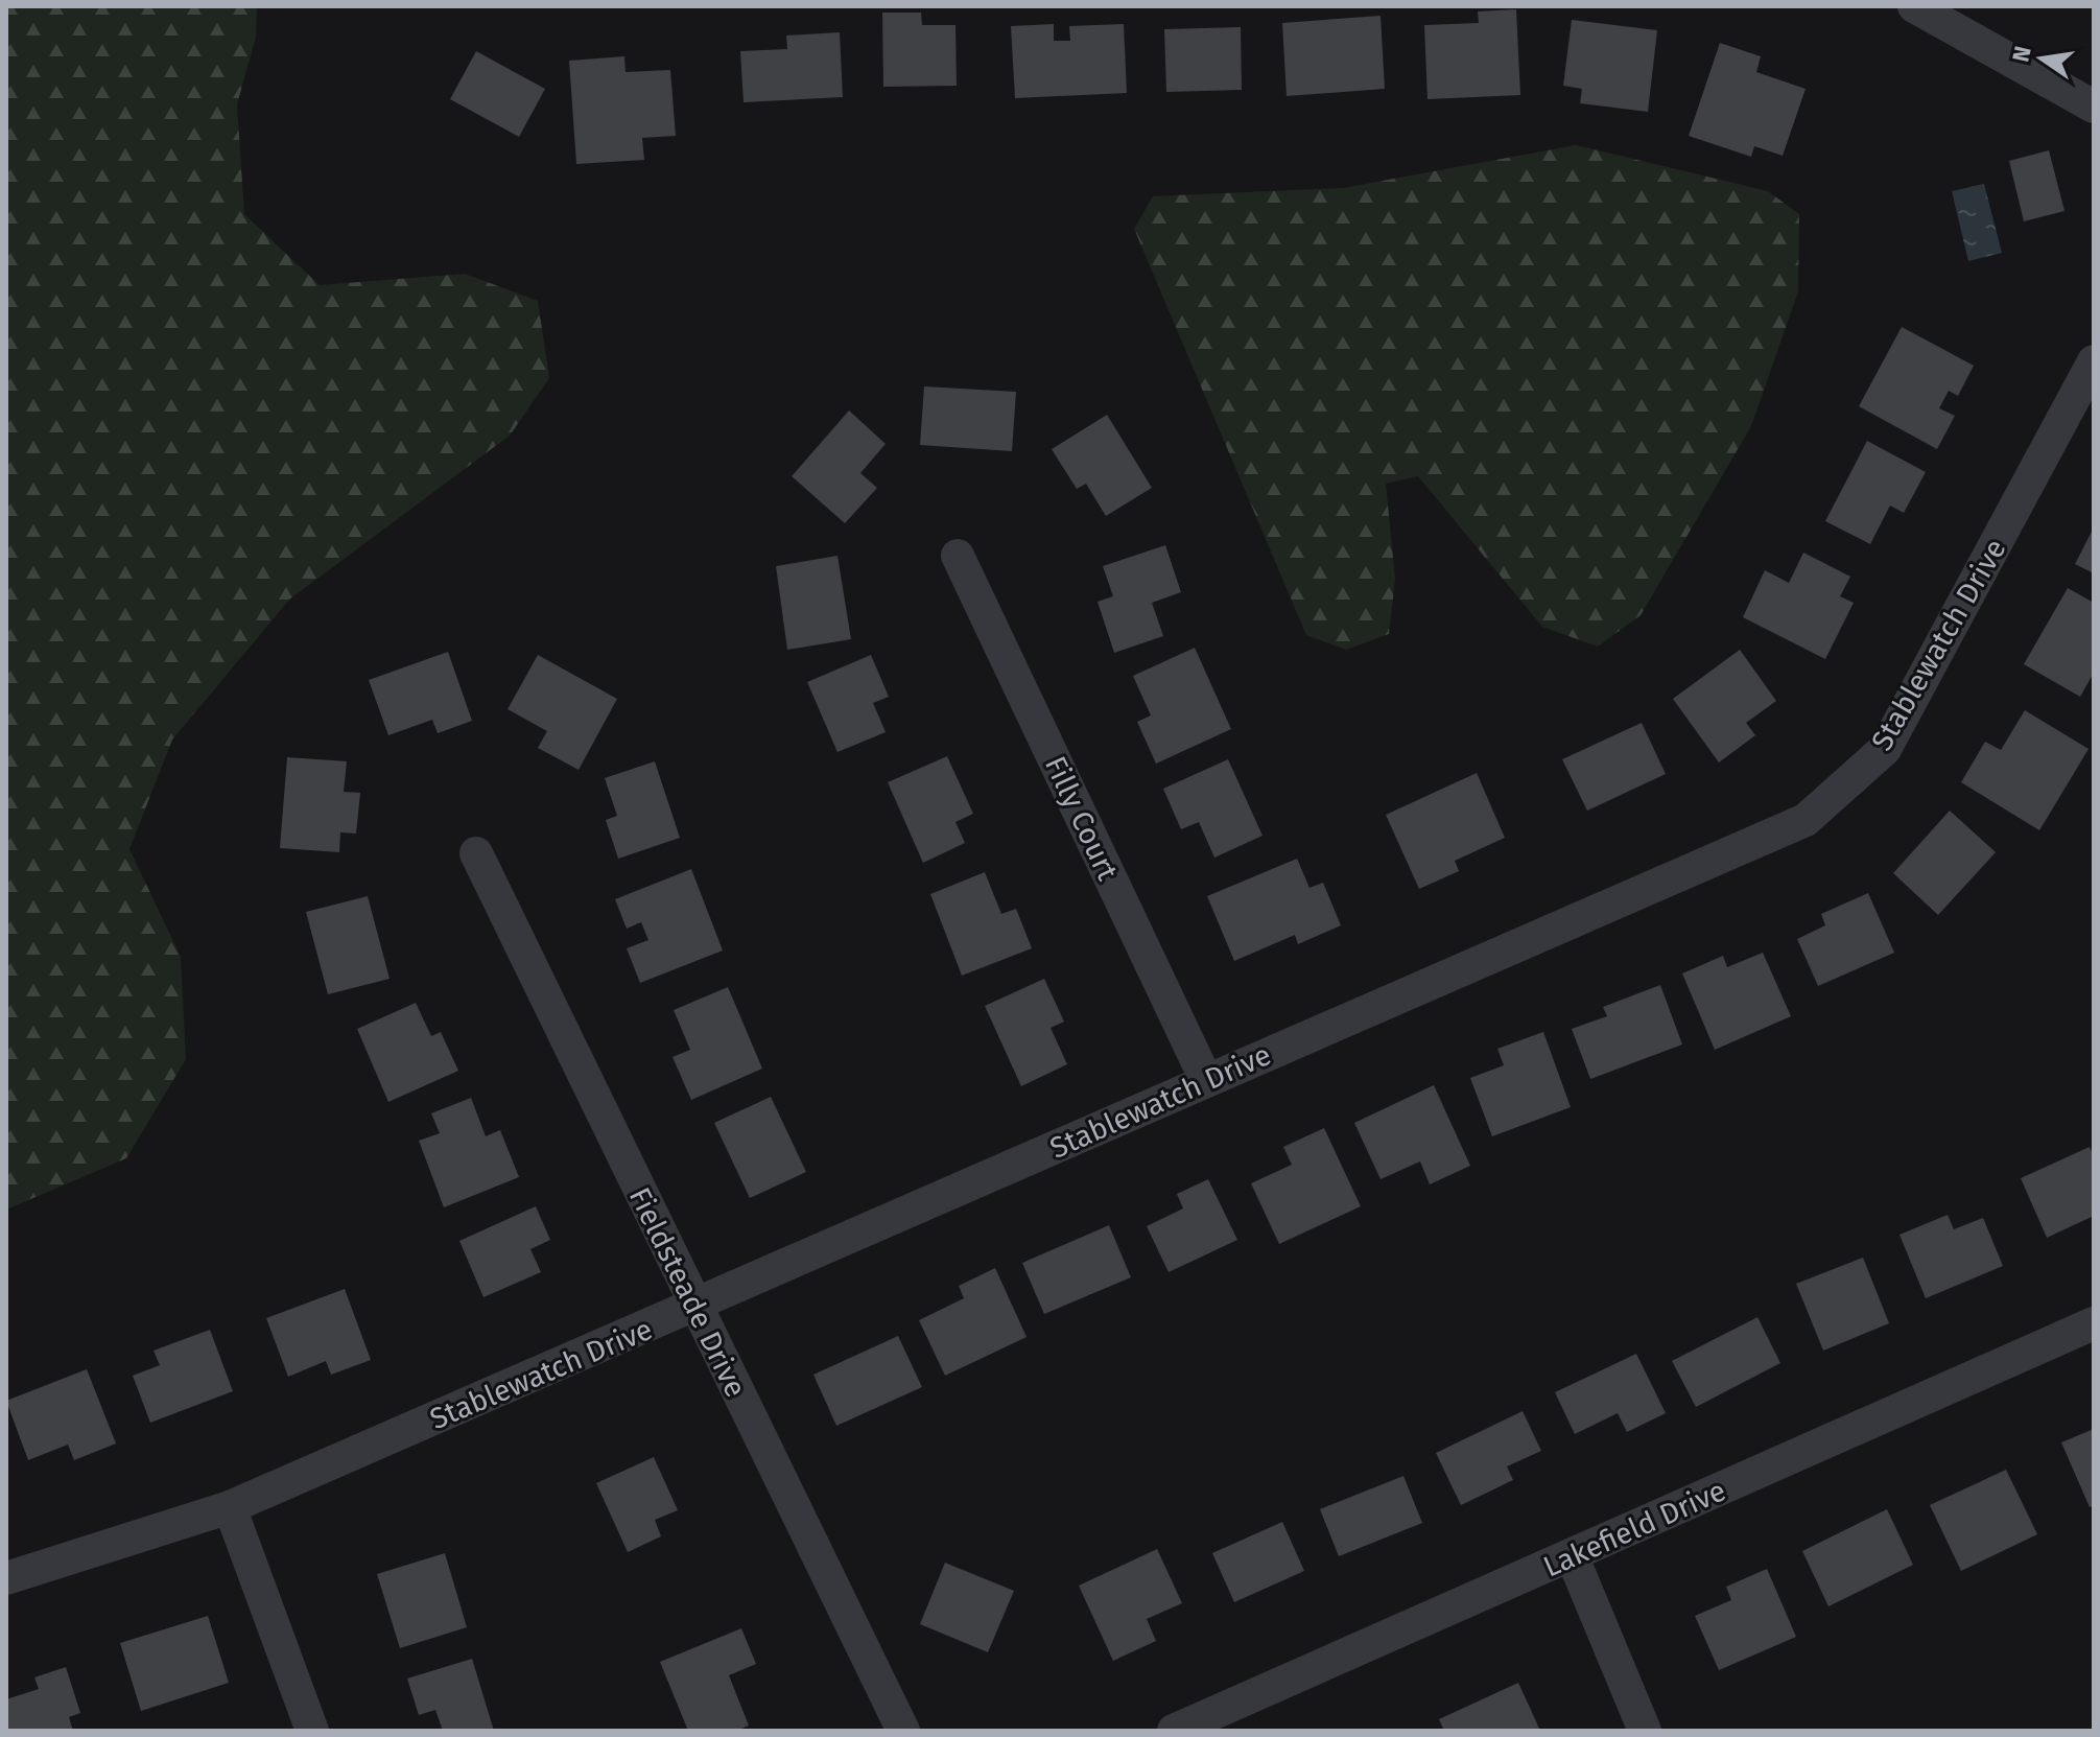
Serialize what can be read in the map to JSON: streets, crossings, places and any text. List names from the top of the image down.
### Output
{
  "streets": {
    "street": [
      "Stablewatch Drive",
      "Filly Court",
      "Fieldsteade Drive",
      "Lakefield Drive"
    ]
  },
  "crossings": [
    ["Stablewatch Drive", "Filly Court"],
    ["Stablewatch Drive", "Fieldsteade Drive"]
  ],
  "north": "left"
}
